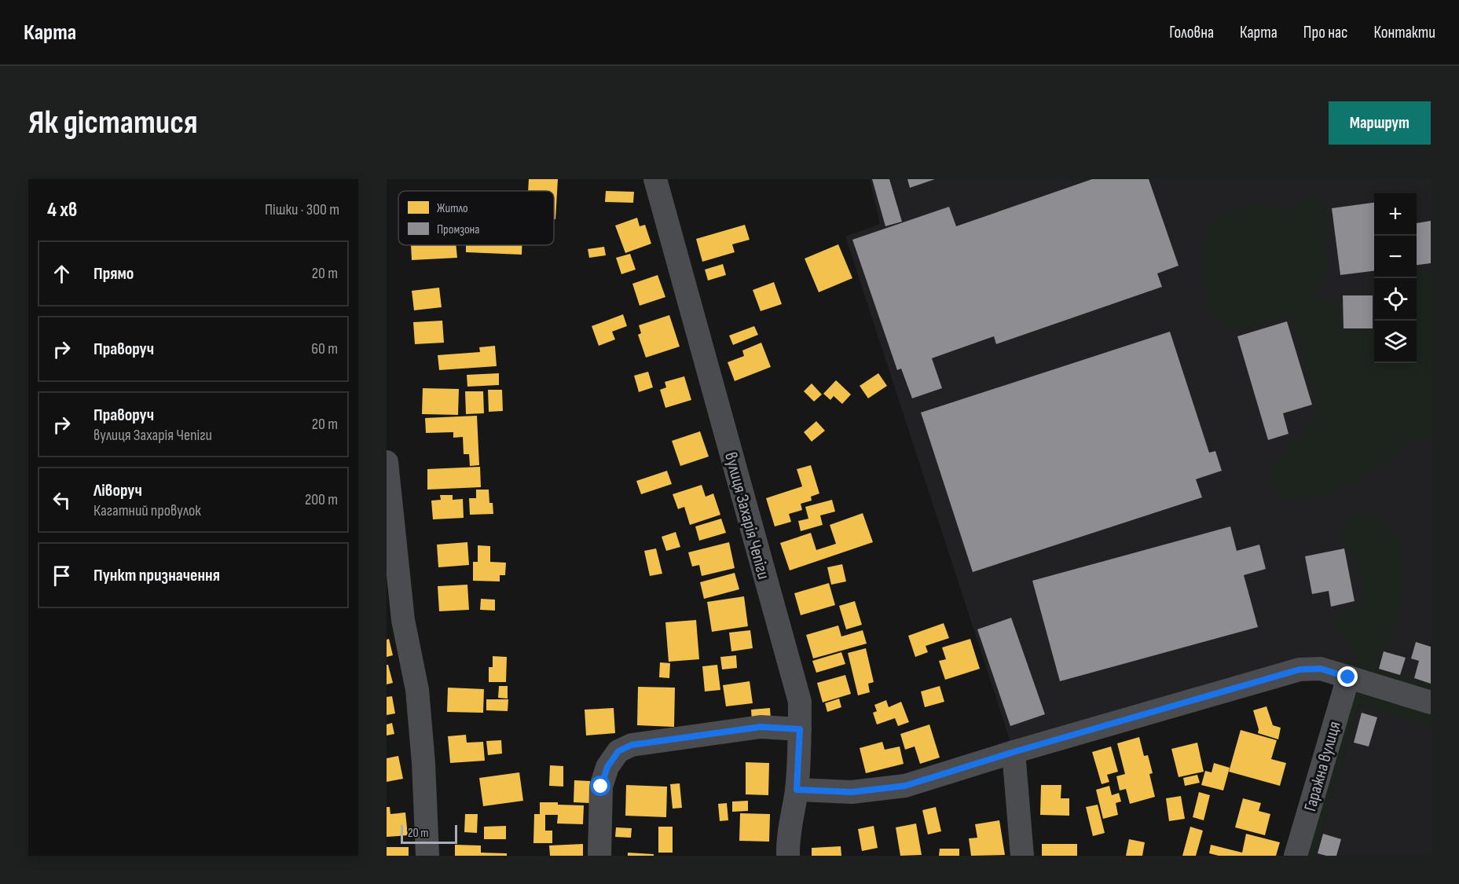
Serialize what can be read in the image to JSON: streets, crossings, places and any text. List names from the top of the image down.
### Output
{
  "streets": {
    "street": ["вулиця Захарія Чепіги", "Гаражна вулиця"]
  },
  "legend": ["Житло", "Промзона"],
  "scale_bar": "20 m",
  "page": {
    "header": "Карта",
    "nav": [
      "Головна",
      "Карта",
      "Про нас",
      "Контакти"
    ],
    "buttons": "Маршрут",
    "title": "Як дістатися",
    "heading": ["4 хв", "Пішки · 300 m"],
    "map_buttons": ["+", "−"],
    "list": [
      ["Прямо", "20 m"],
      ["Праворуч", "60 m"],
      ["Праворуч", "вулиця Захарія Чепіги", "20 m"],
      ["Ліворуч", "Кагатний провулок", "200 m"],
      "Пункт призначення"
    ],
    "scale": "20 m"
  }
}
